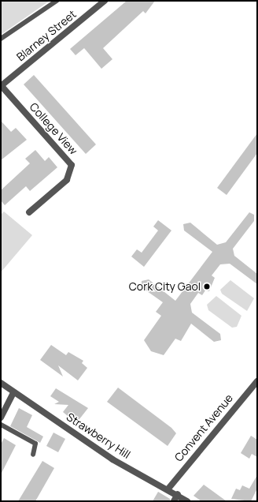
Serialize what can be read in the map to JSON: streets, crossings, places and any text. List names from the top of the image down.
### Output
{
  "streets": {
    "street": [
      "Blarney Street",
      "College View",
      "Convent Avenue",
      "Strawberry Hill"
    ]
  },
  "crossings": [
    ["Blarney Street", "College View"],
    ["Convent Avenue", "Strawberry Hill"]
  ],
  "places": ["Cork City Gaol"]
}
